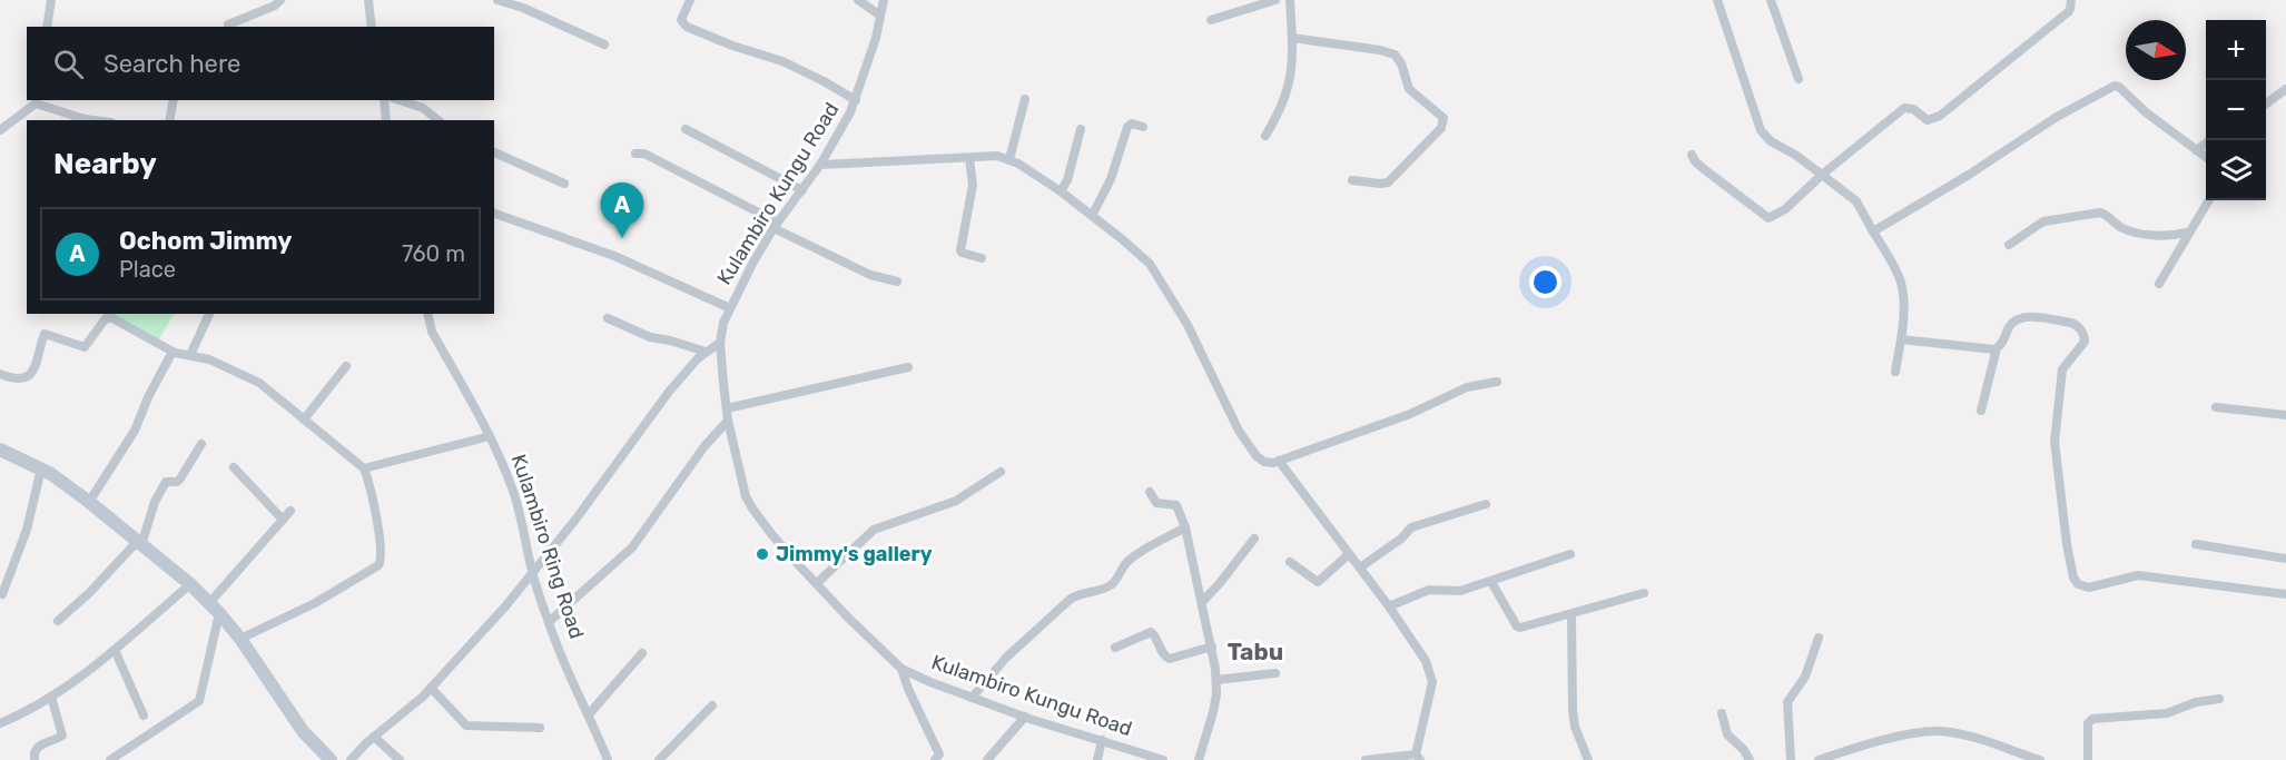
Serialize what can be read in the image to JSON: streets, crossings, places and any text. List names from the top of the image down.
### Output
{
  "streets": {
    "street": ["Kulambiro Kungu Road", "Kulambiro Ring Road"]
  },
  "districts": ["Tabu"],
  "places": ["Jimmy's gallery"],
  "north": "right",
  "page": {
    "map_buttons": ["+", "−"],
    "search": "Search here",
    "heading": "Nearby",
    "pins": "A",
    "list": [
      {
        "mark": "A",
        "name": "Ochom Jimmy",
        "note": "Place",
        "value": "760 m"
      }
    ]
  }
}
